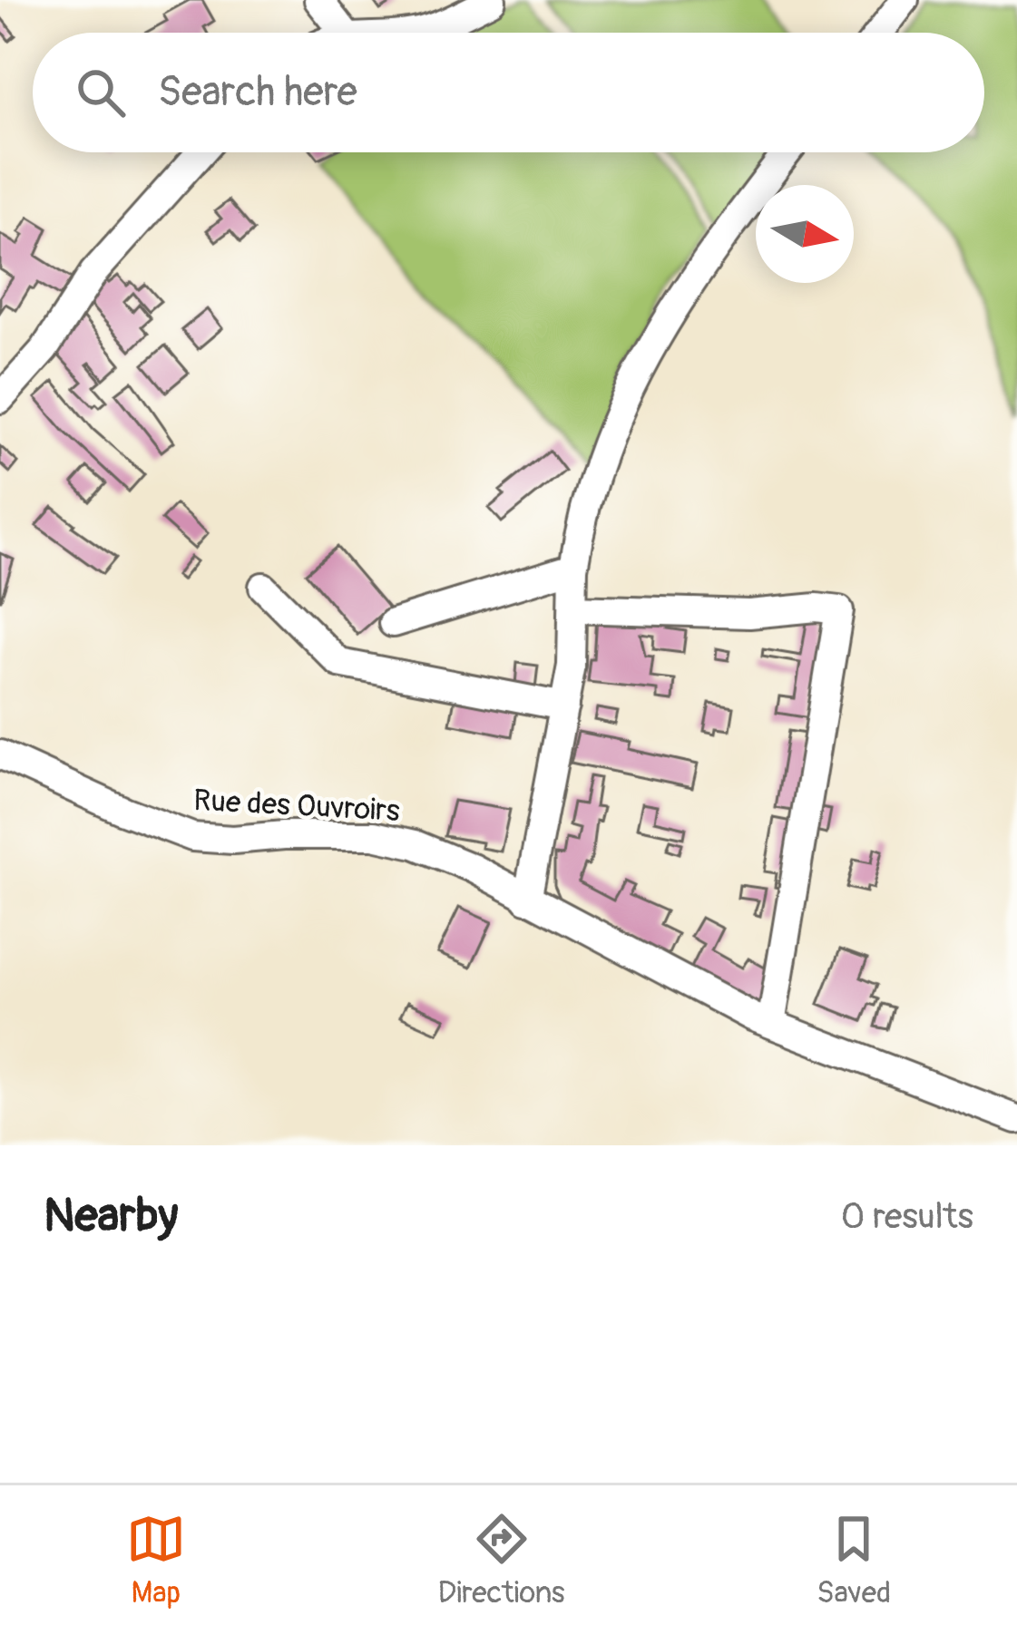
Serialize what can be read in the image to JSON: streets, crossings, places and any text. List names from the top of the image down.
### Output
{
  "streets": {
    "street": ["Rue des Ouvroirs"]
  },
  "north": "right",
  "page": {
    "search": "Search here",
    "heading": ["Nearby", "0 results"],
    "nav": ["Map", "Directions", "Saved"]
  }
}
